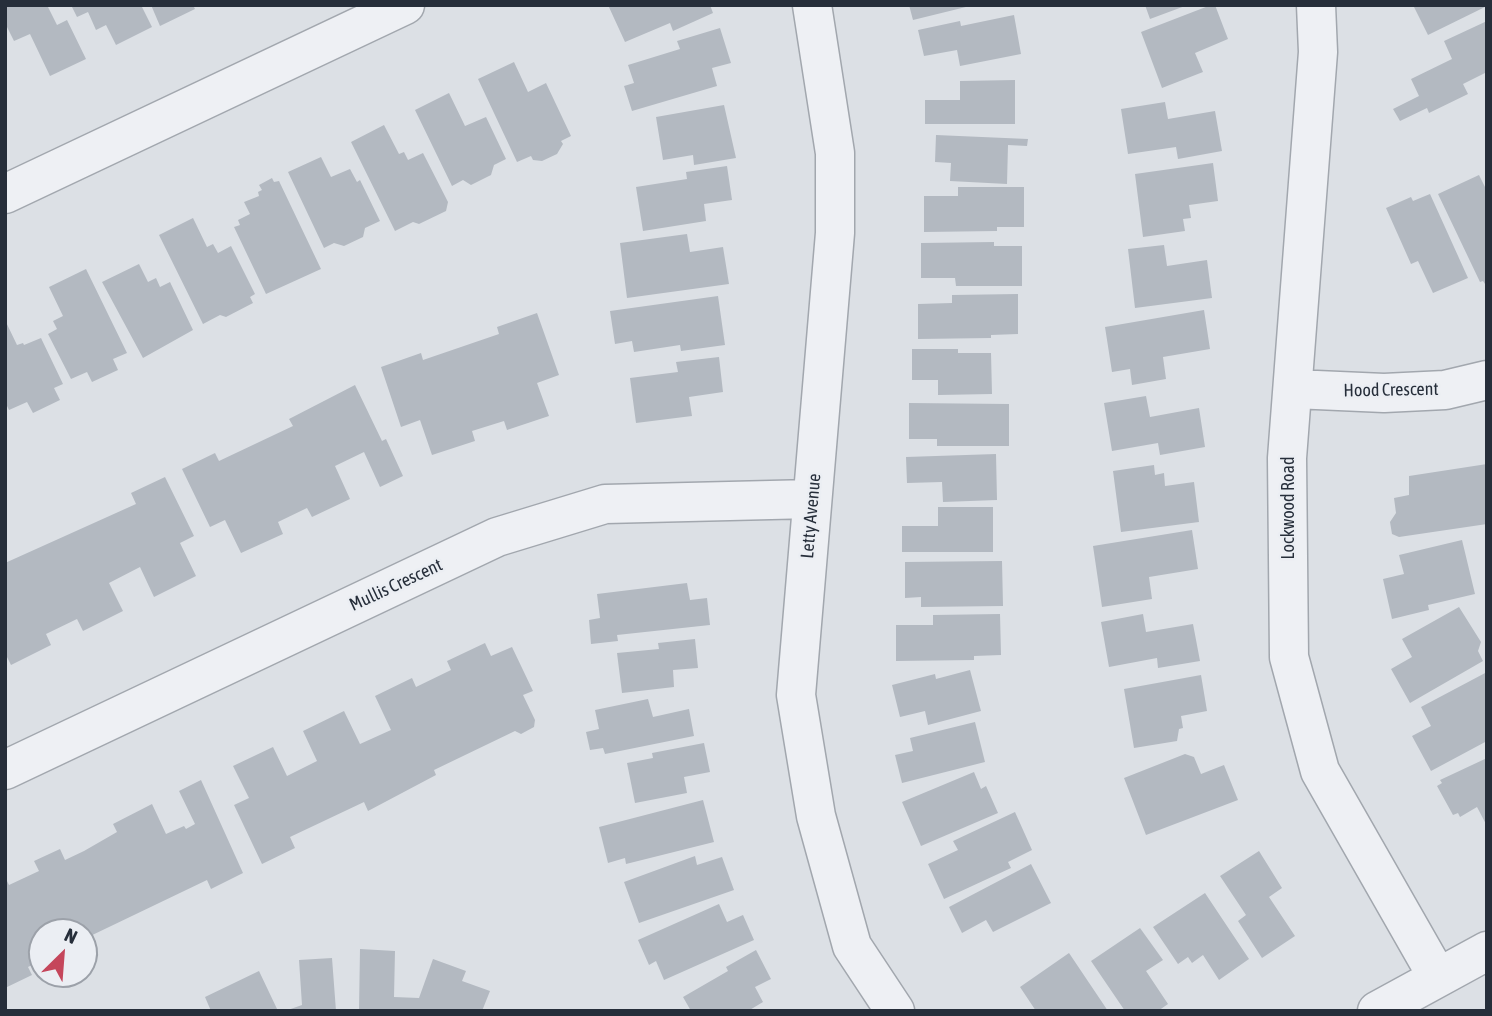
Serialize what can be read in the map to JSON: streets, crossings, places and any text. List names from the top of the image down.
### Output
{
  "streets": {
    "street": [
      "Hood Crescent",
      "Lockwood Road",
      "Letty Avenue",
      "Mullis Crescent"
    ]
  },
  "crossings": [
    ["Hood Crescent", "Lockwood Road"],
    ["Letty Avenue", "Mullis Crescent"]
  ],
  "north": "top right"
}
